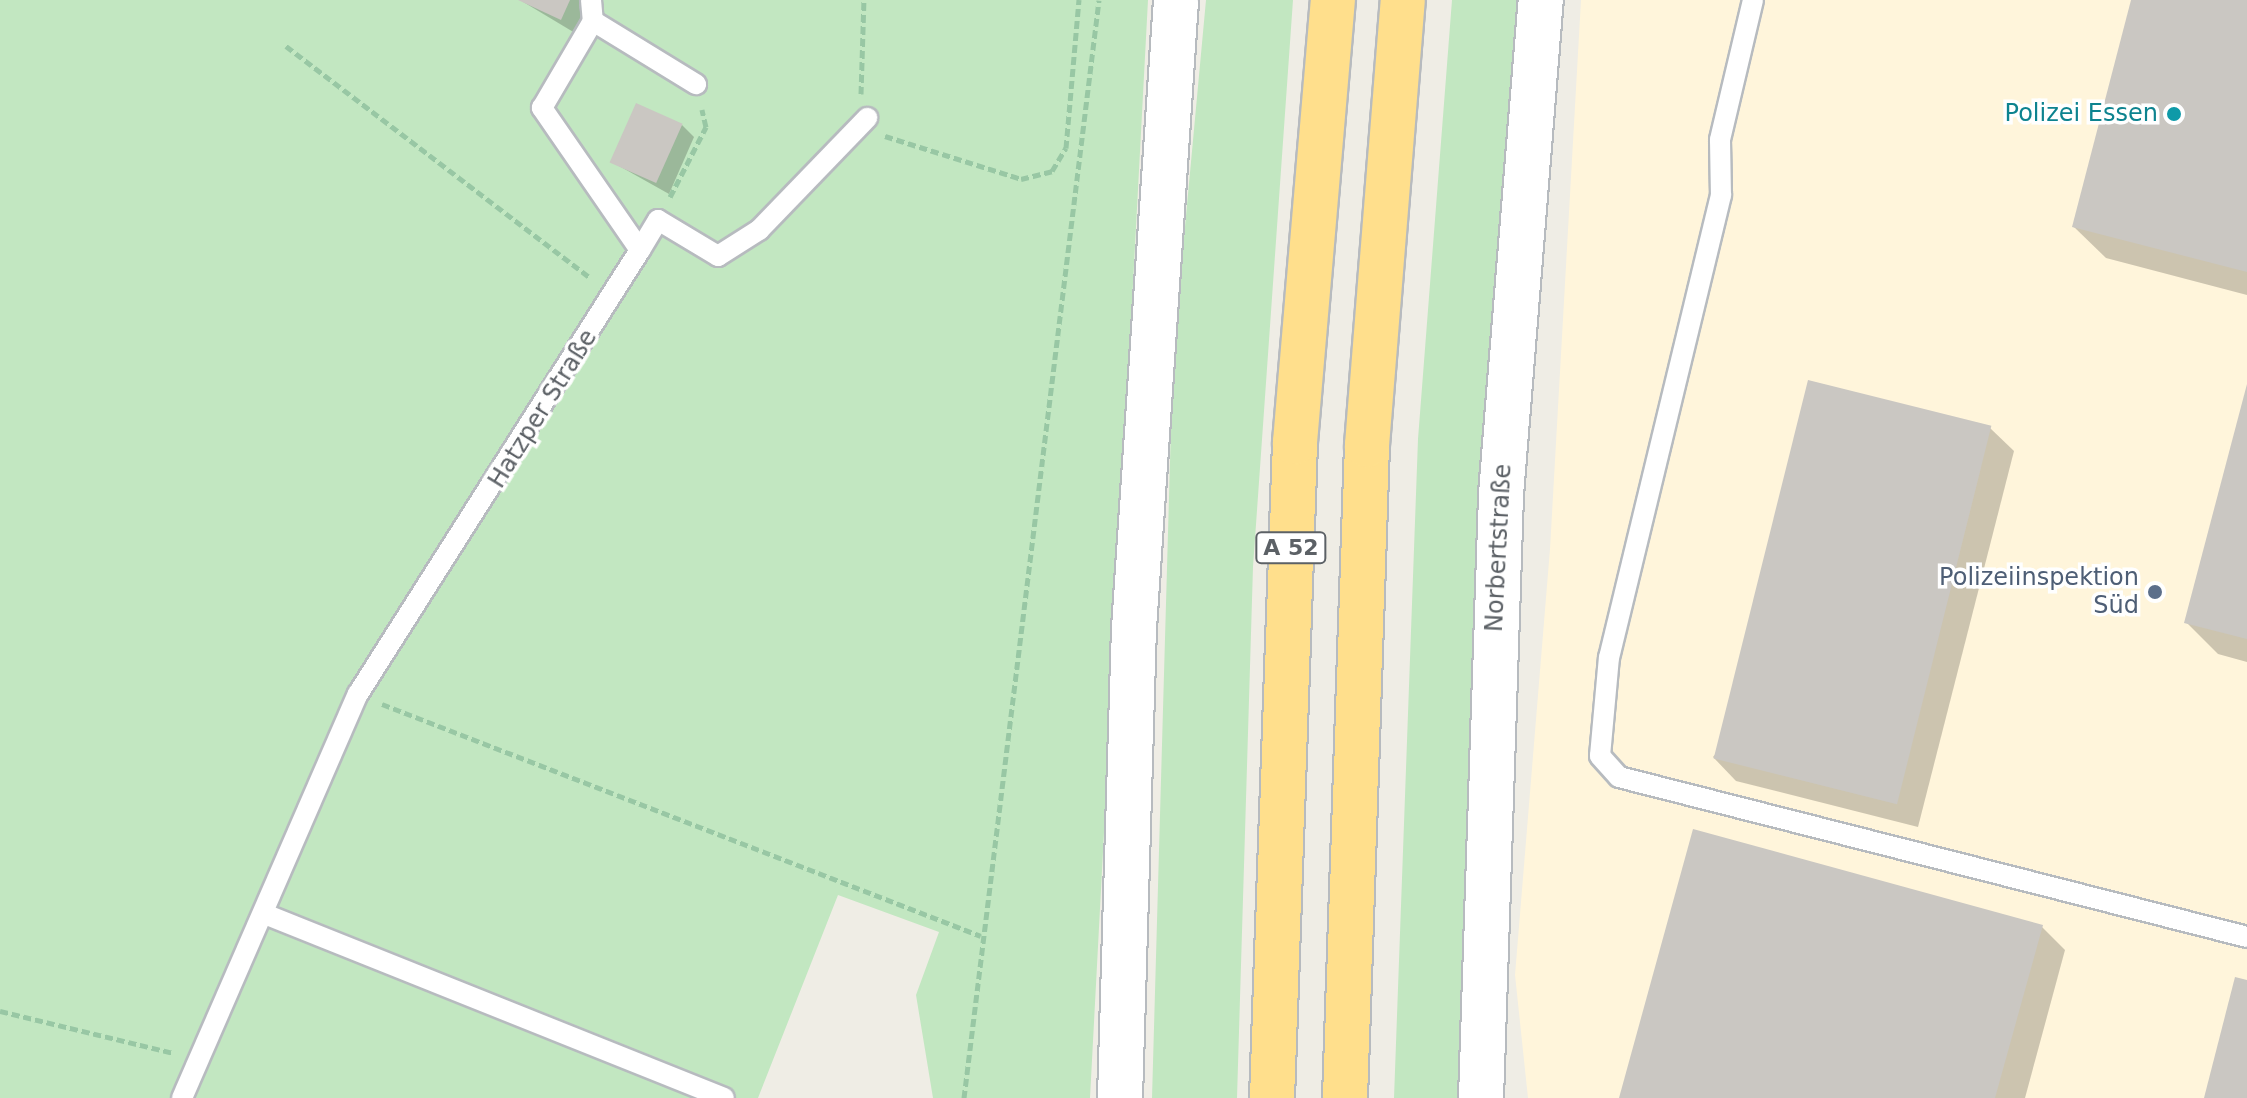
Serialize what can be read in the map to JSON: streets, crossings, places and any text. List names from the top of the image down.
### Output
{
  "streets": {
    "highway": ["A 52"],
    "main road": ["Norbertstraße"],
    "lane": ["Hatzper Straße"]
  },
  "places": ["Polizei Essen", "Polizeiinspektion Süd"]
}
